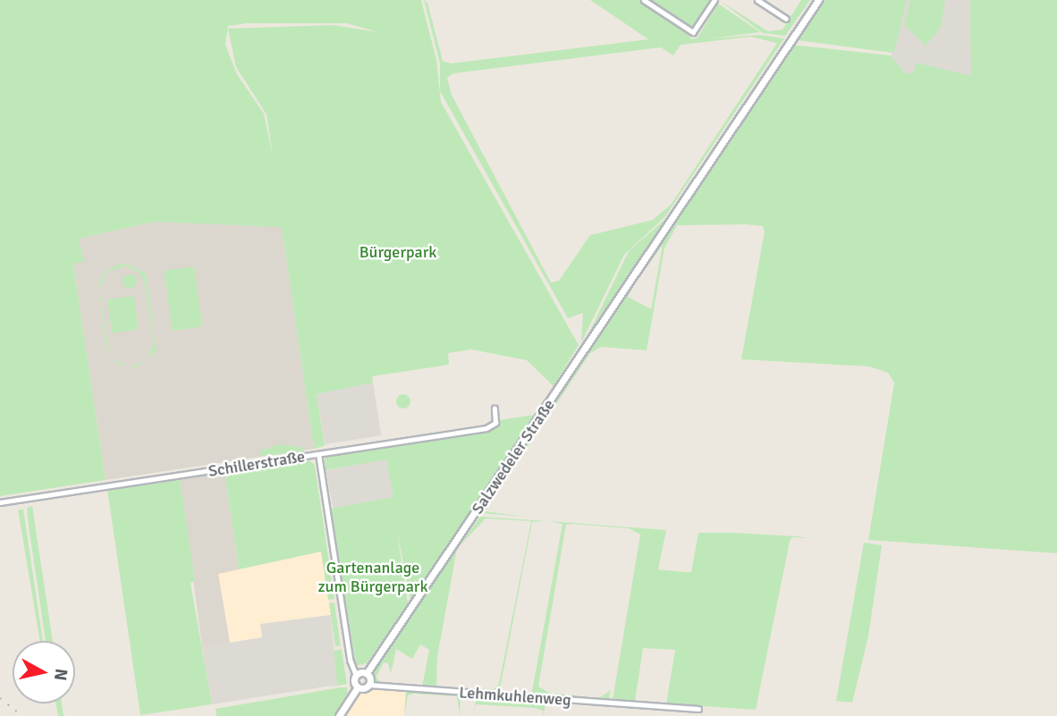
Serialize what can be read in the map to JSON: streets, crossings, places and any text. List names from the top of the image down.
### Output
{
  "streets": {
    "main road": ["Salzwedeler Straße"],
    "street": ["Schillerstraße", "Lehmkuhlenweg"]
  },
  "parks": ["Bürgerpark", "Gartenanlage zum Bürgerpark"],
  "north": "right"
}
